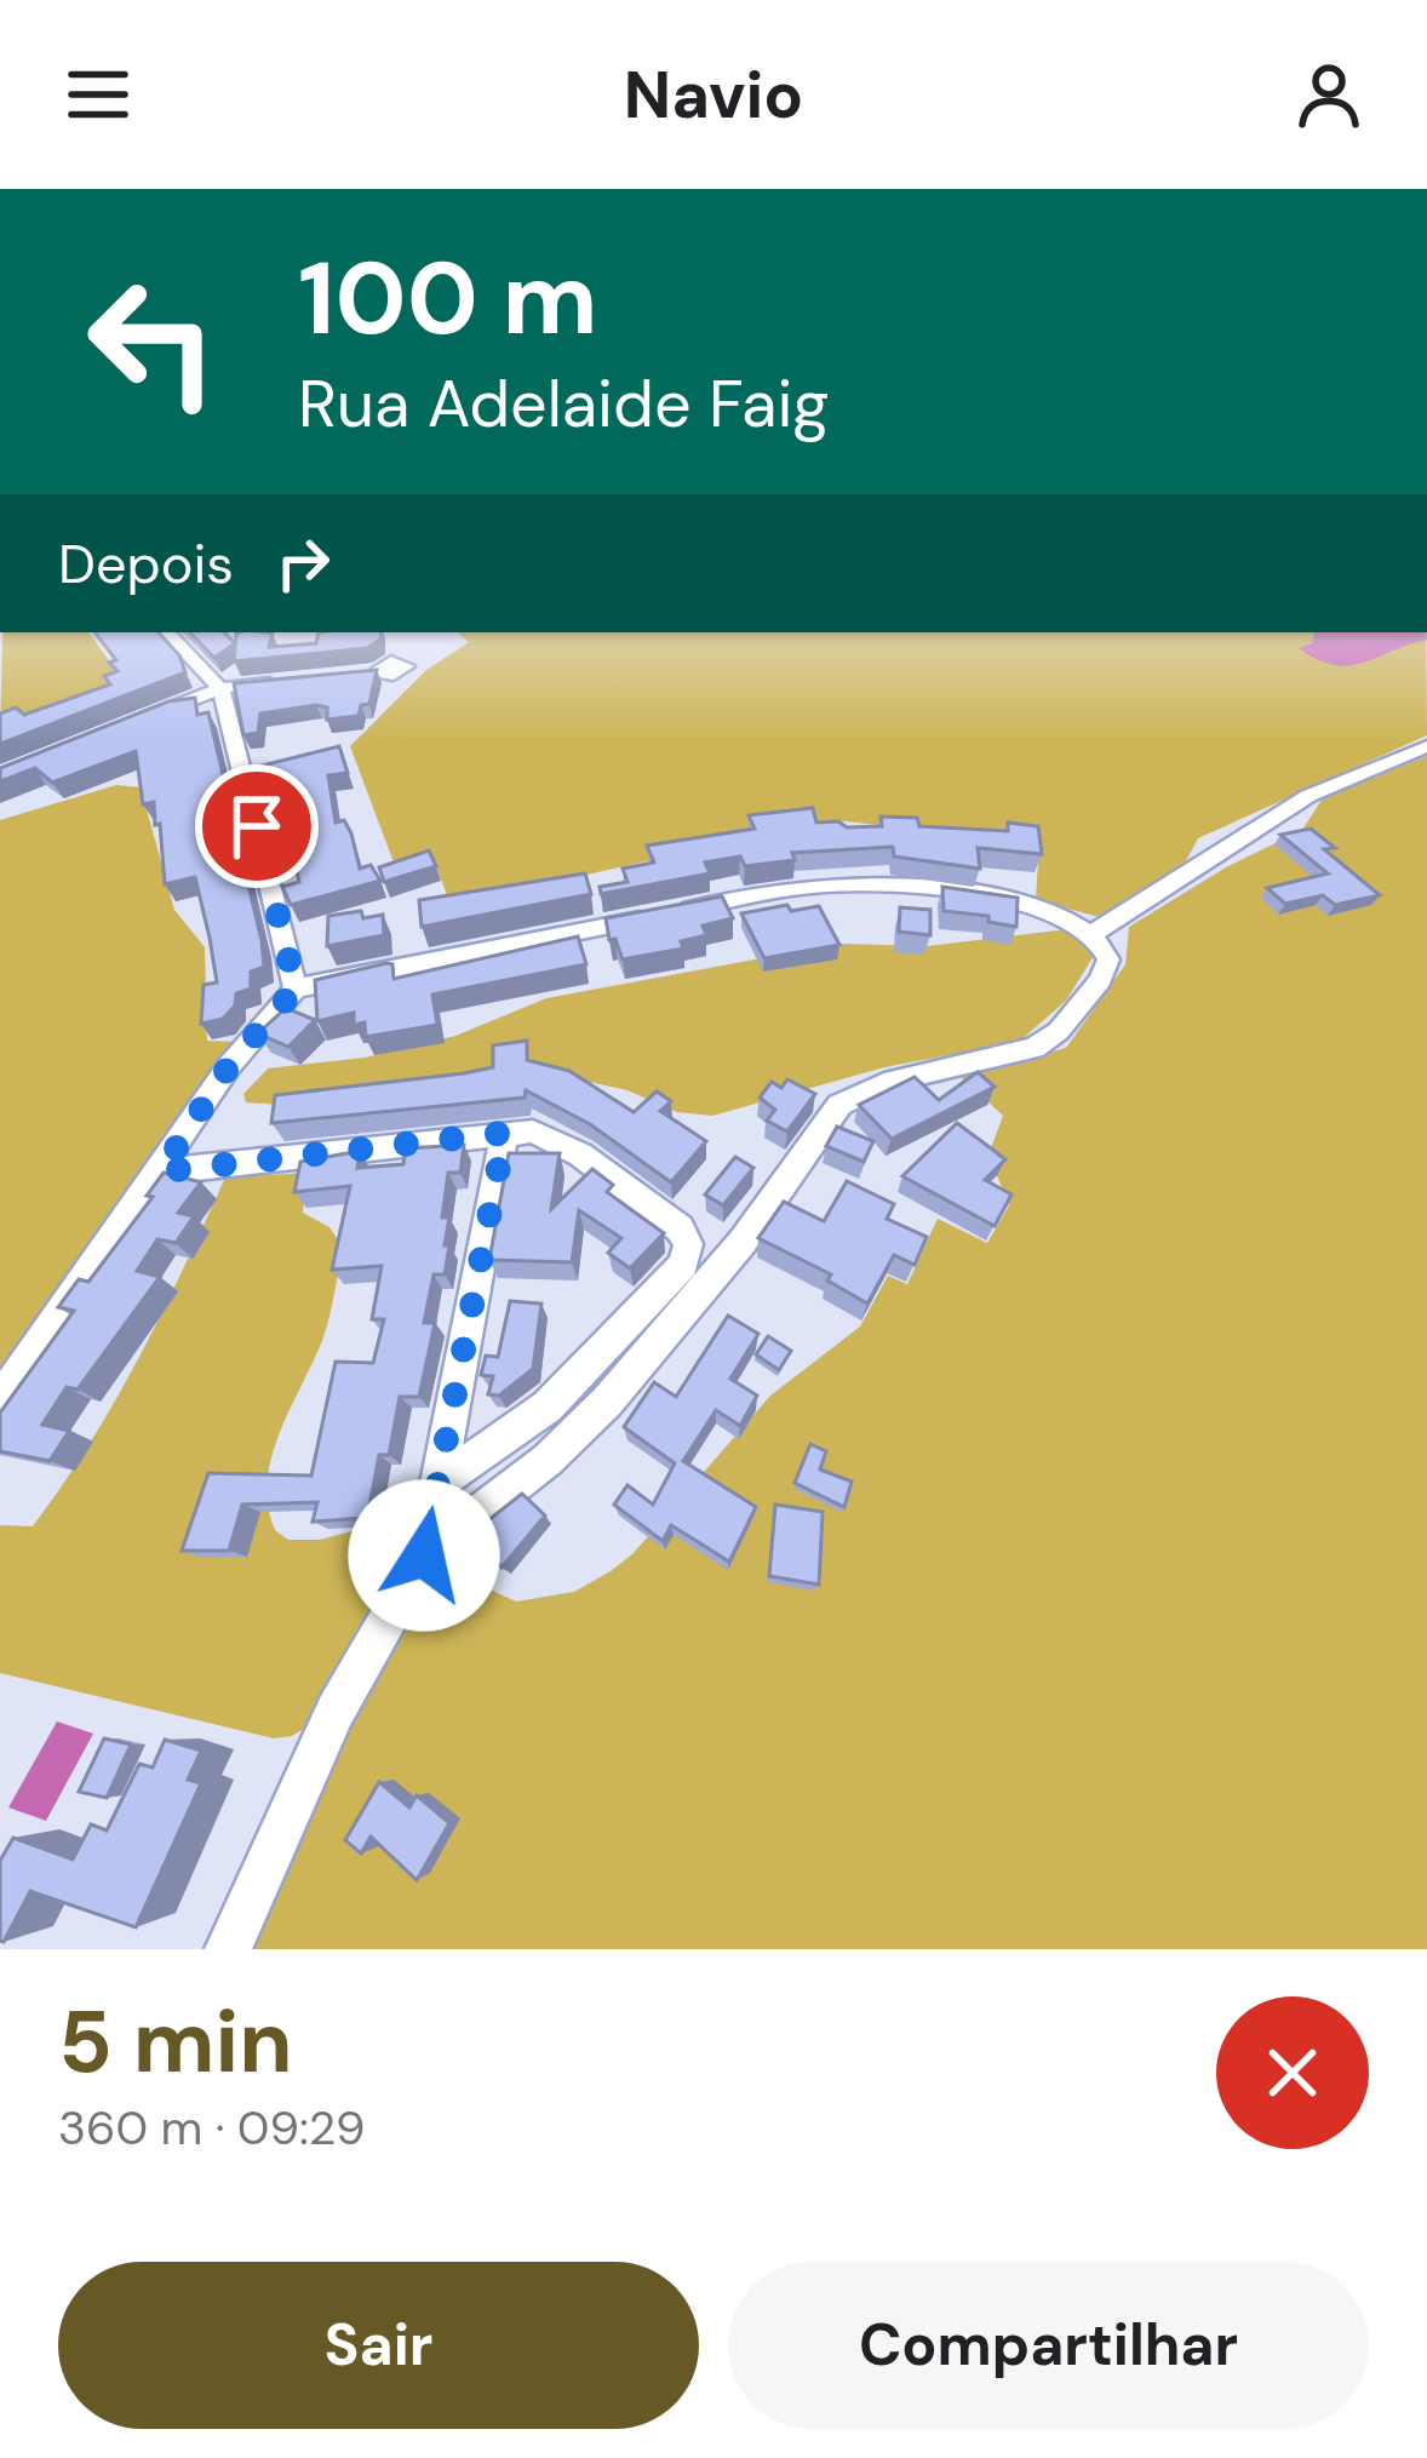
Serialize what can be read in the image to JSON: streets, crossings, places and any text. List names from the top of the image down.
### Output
{
  "page": {
    "header": "Navio",
    "turn": ["100 m", "Rua Adelaide Faig"],
    "then": "Depois",
    "heading": ["5 min", "360 m · 09:29"],
    "buttons": ["Sair", "Compartilhar"]
  }
}
